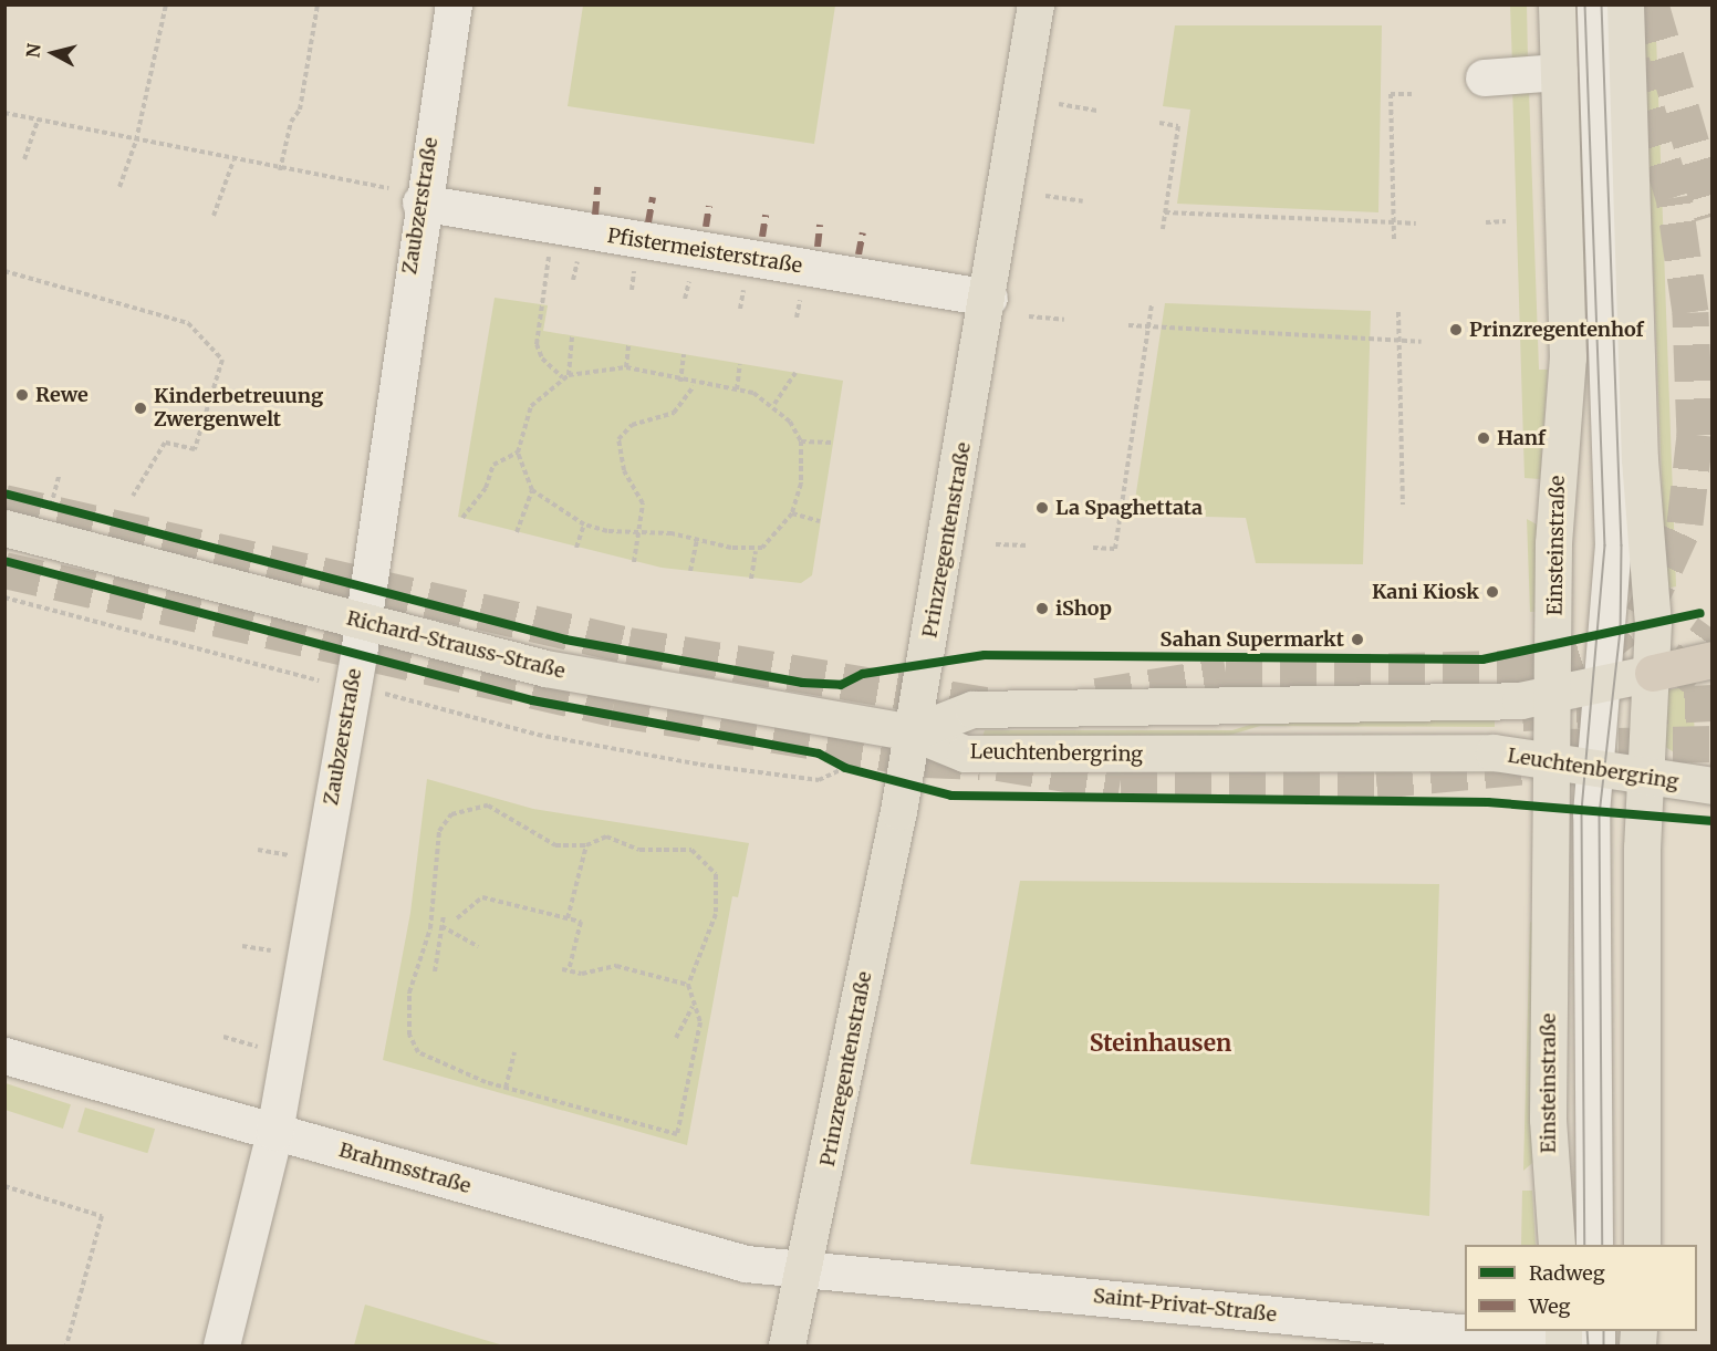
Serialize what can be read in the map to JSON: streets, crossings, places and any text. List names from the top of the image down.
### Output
{
  "streets": {
    "main road": [
      "Prinzregentenstraße",
      "Einsteinstraße",
      "Richard-Strauss-Straße",
      "Leuchtenbergring"
    ],
    "street": [
      "Zaubzerstraße",
      "Pfistermeisterstraße",
      "Brahmsstraße",
      "Saint-Privat-Straße"
    ]
  },
  "crossings": [
    ["Zaubzerstraße", "Pfistermeisterstraße"],
    ["Zaubzerstraße", "Richard-Strauss-Straße"],
    ["Zaubzerstraße", "Brahmsstraße"],
    ["Pfistermeisterstraße", "Prinzregentenstraße"],
    ["Prinzregentenstraße", "Richard-Strauss-Straße"],
    ["Prinzregentenstraße", "Leuchtenbergring"],
    ["Prinzregentenstraße", "Brahmsstraße"],
    ["Prinzregentenstraße", "Saint-Privat-Straße"],
    ["Einsteinstraße", "Leuchtenbergring"],
    ["Richard-Strauss-Straße", "Leuchtenbergring"],
    ["Brahmsstraße", "Saint-Privat-Straße"]
  ],
  "districts": ["Steinhausen"],
  "places": [
    "Prinzregentenhof",
    "Rewe",
    "Kinderbetreuung Zwergenwelt",
    "Hanf",
    "La Spaghettata",
    "Kani Kiosk",
    "iShop",
    "Sahan Supermarkt"
  ],
  "legend": ["Radweg", "Weg"],
  "north": "left"
}
